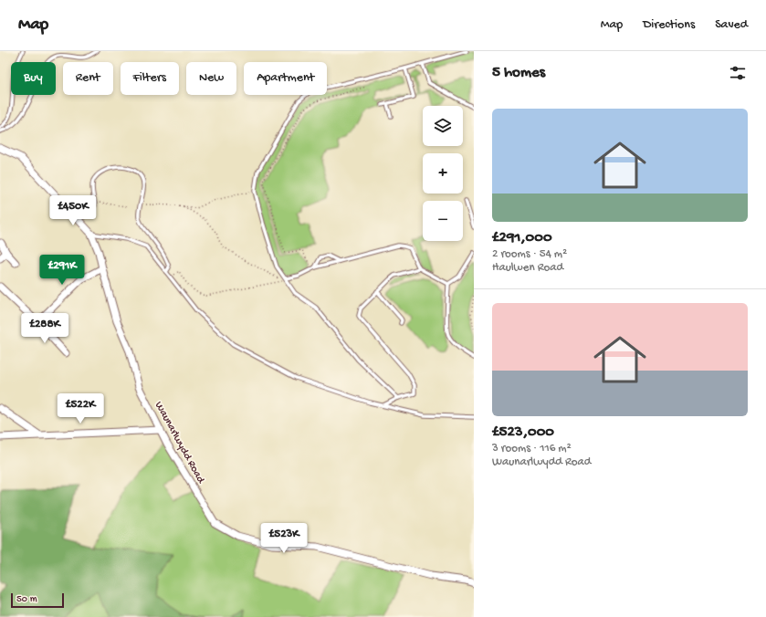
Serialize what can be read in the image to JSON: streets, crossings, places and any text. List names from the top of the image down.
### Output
{
  "streets": {
    "street": ["Waunarlwydd Road"]
  },
  "scale_bar": "50 m",
  "page": {
    "header": "Map",
    "nav": ["Map", "Directions", "Saved"],
    "heading": "5 homes",
    "chip": [
      "Buy",
      "Rent",
      "Filters",
      "New",
      "Apartment"
    ],
    "list": [
      {
        "name": "£291,000",
        "note": "2 rooms · 54 m² · Haulwen Road"
      },
      {
        "name": "£523,000",
        "note": "3 rooms · 116 m² · Waunarlwydd Road"
      }
    ],
    "map_buttons": ["+", "−"],
    "price": [
      "£450K",
      "£291K",
      "£288K",
      "£522K",
      "£523K"
    ],
    "scale": "50 m"
  }
}
